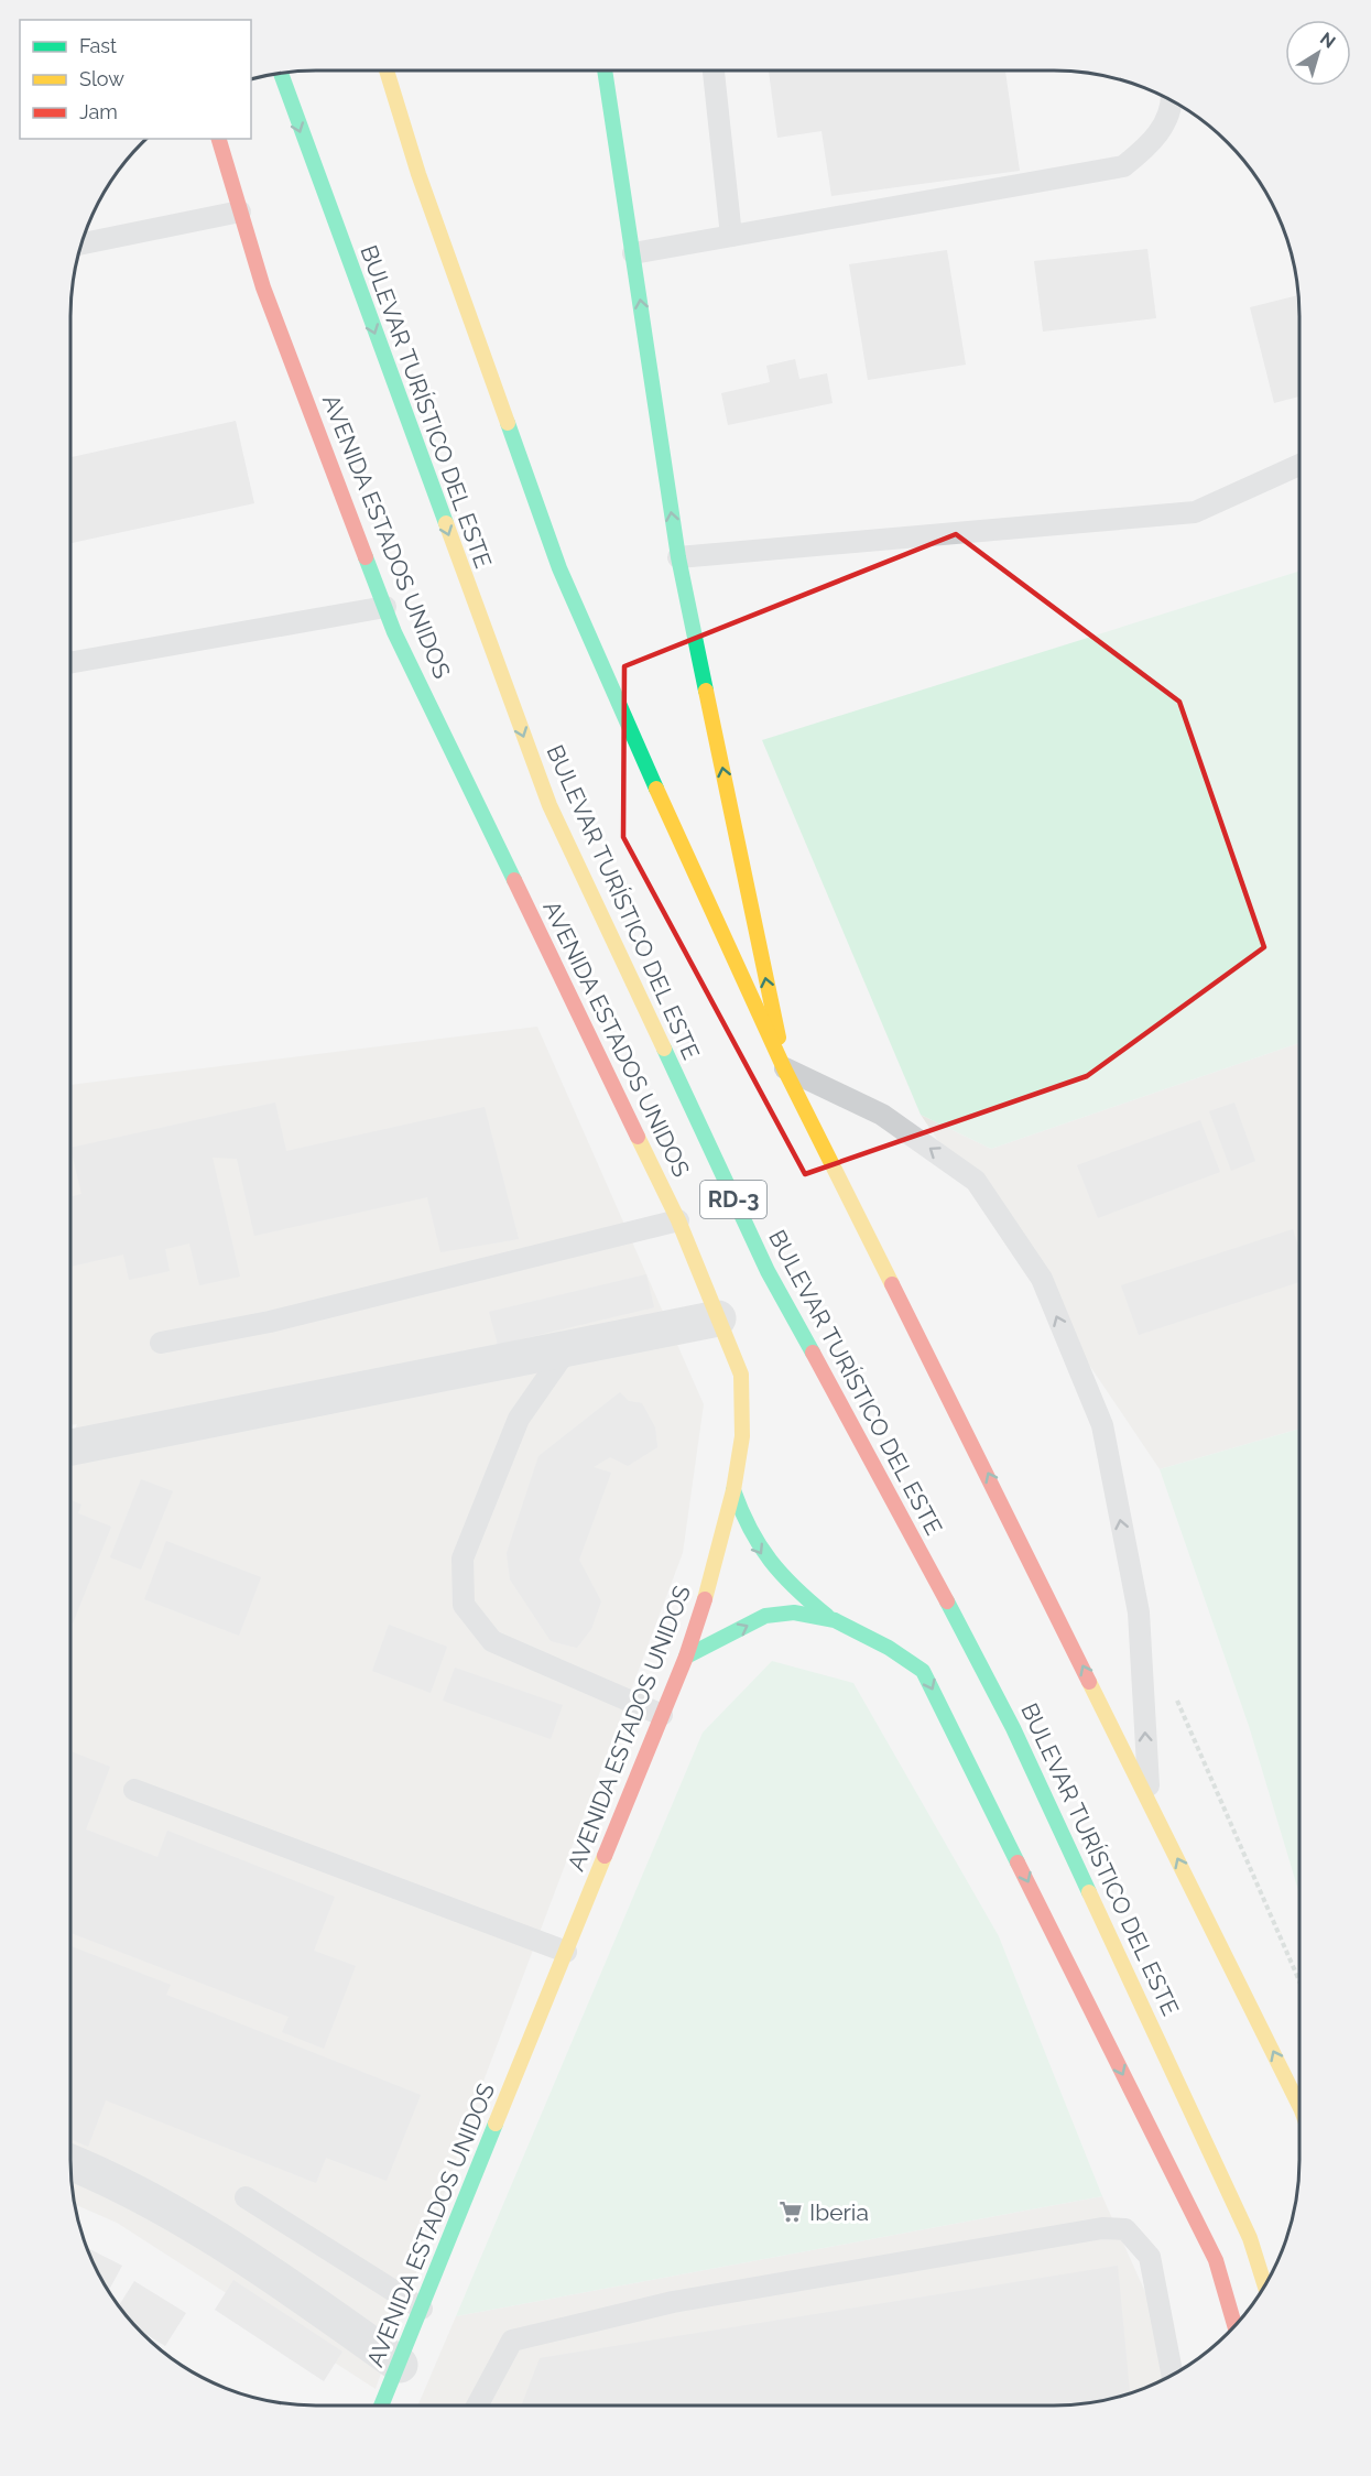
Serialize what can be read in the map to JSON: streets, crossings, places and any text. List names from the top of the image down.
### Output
{
  "streets": {
    "main road": ["BULEVAR TURÍSTICO DEL ESTE", "AVENIDA ESTADOS UNIDOS", "RD-3"]
  },
  "places": {
    "supermarket": ["Iberia"]
  },
  "legend": ["Fast", "Slow", "Jam"],
  "north": "top right"
}
